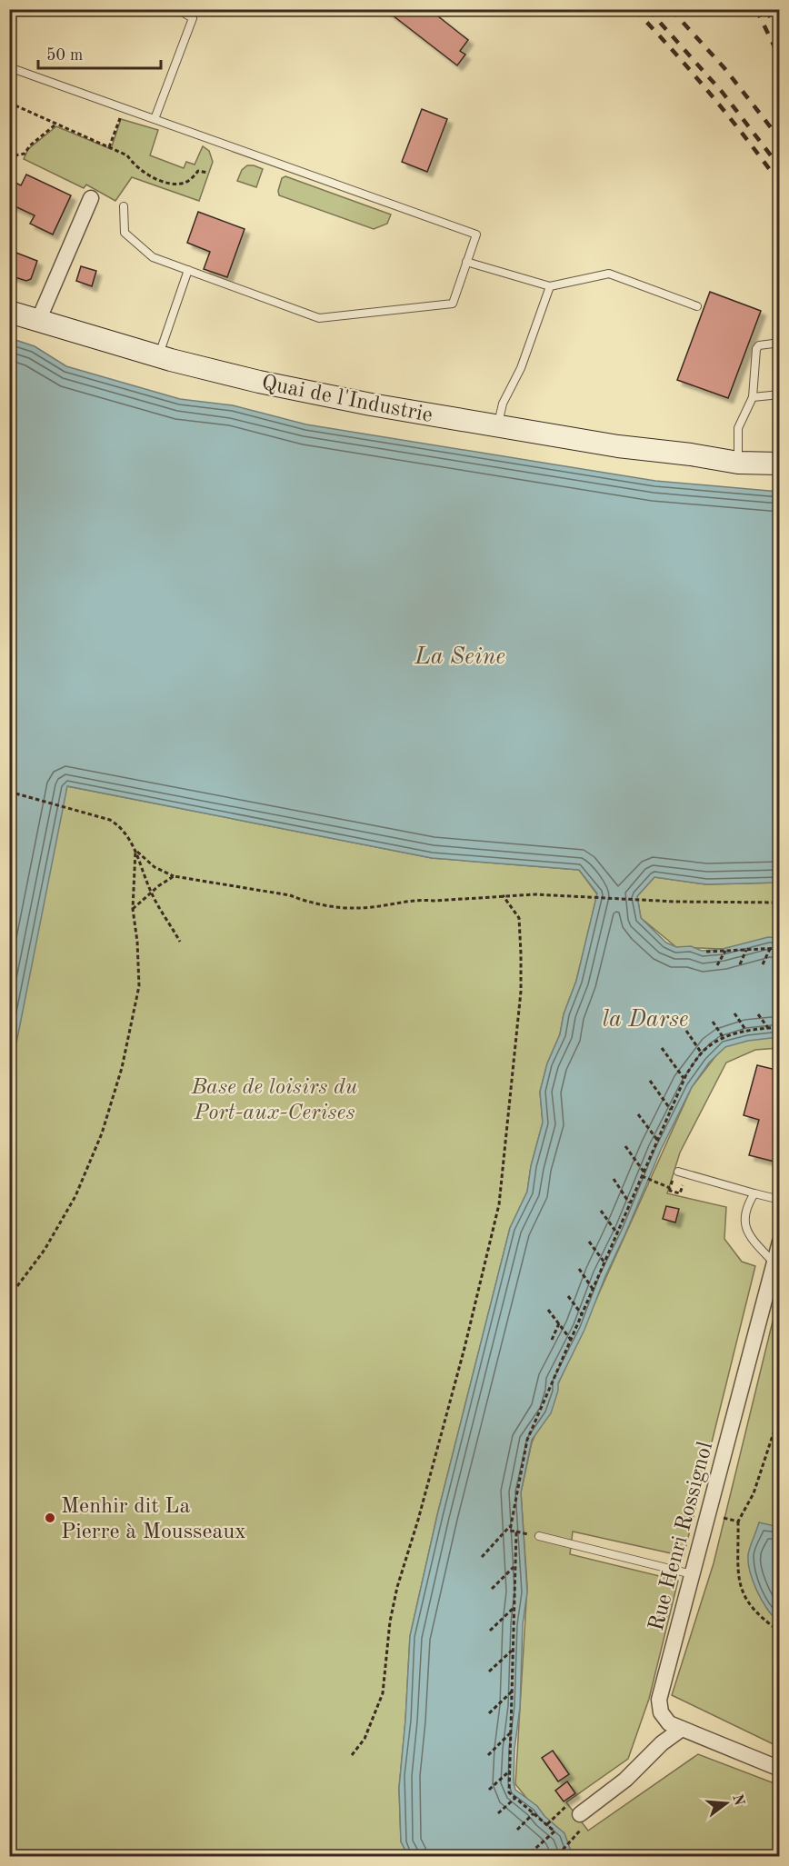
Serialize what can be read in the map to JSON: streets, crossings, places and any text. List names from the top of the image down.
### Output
{
  "streets": {
    "main road": ["Quai de l'Industrie"],
    "street": ["Rue Henri Rossignol"]
  },
  "water": ["La Seine", "la Darse"],
  "parks": ["Base de loisirs du Port-aux-Cerises"],
  "places": ["Menhir dit La Pierre à Mousseaux"],
  "scale_bar": "50 m",
  "north": "right"
}
